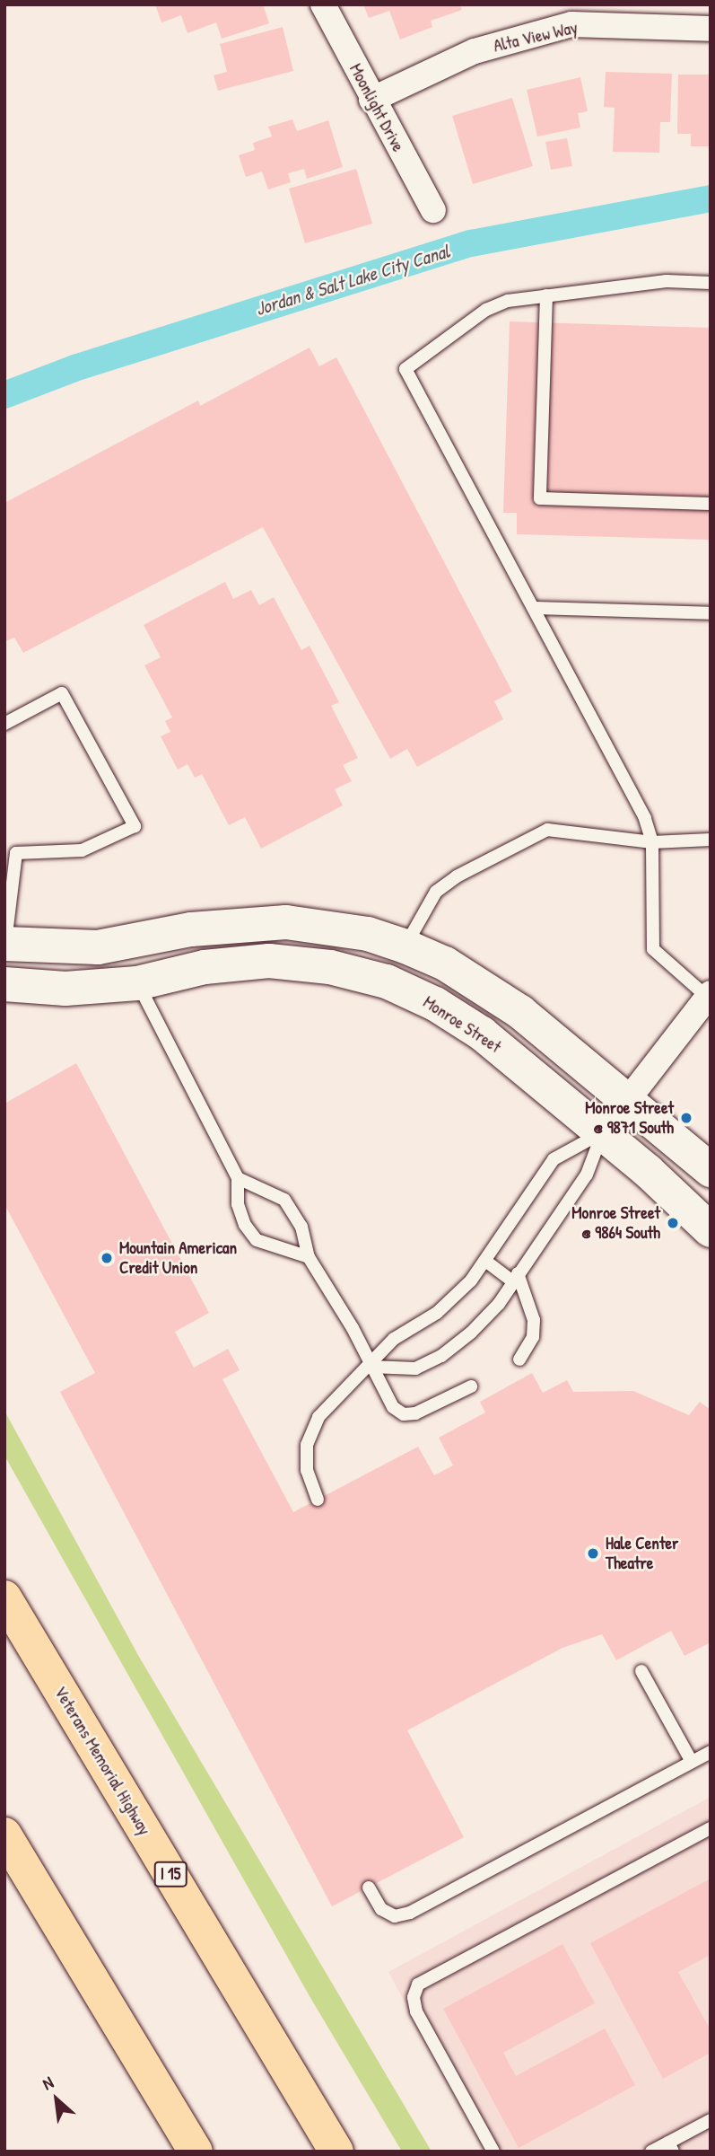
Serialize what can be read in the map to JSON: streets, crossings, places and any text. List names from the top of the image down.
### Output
{
  "streets": {
    "highway": ["Veterans Memorial Highway", "I 15"],
    "street": ["Alta View Way", "Moonlight Drive", "Monroe Street"]
  },
  "crossings": [
    ["Alta View Way", "Moonlight Drive"]
  ],
  "water": ["Jordan & Salt Lake City Canal"],
  "places": [
    "Monroe Street @ 9871 South",
    "Monroe Street @ 9864 South",
    "Mountain American Credit Union",
    "Hale Center Theatre"
  ],
  "north": "top left"
}
